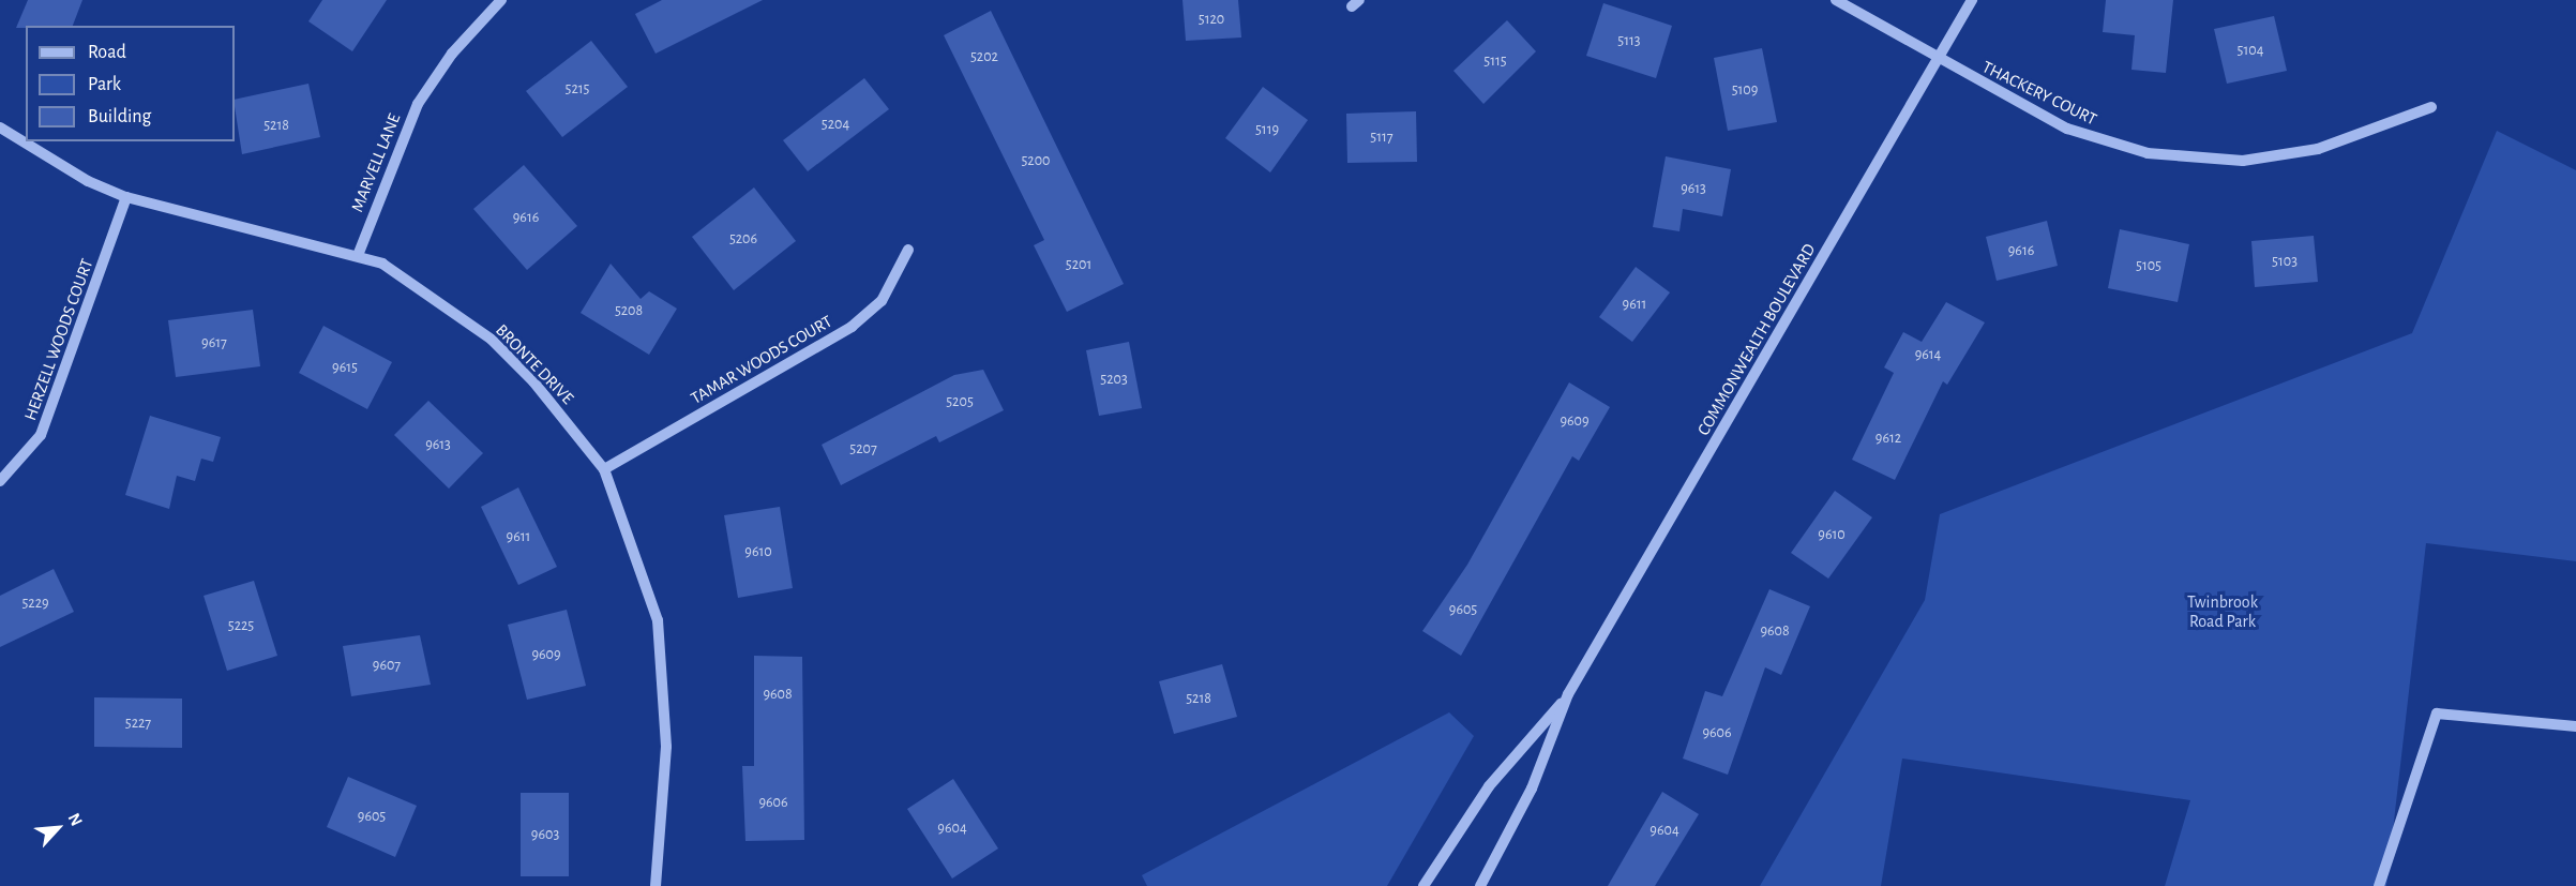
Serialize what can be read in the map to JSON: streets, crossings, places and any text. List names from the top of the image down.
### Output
{
  "streets": {
    "street": [
      "THACKERY COURT",
      "MARVELL LANE",
      "HERZELL WOODS COURT",
      "COMMONWEALTH BOULEVARD",
      "TAMAR WOODS COURT",
      "BRONTE DRIVE"
    ]
  },
  "crossings": [
    ["THACKERY COURT", "COMMONWEALTH BOULEVARD"],
    ["MARVELL LANE", "BRONTE DRIVE"],
    ["HERZELL WOODS COURT", "BRONTE DRIVE"],
    ["TAMAR WOODS COURT", "BRONTE DRIVE"]
  ],
  "parks": ["Twinbrook Road Park"],
  "house_numbers": [
    "5120",
    "5113",
    "5104",
    "5202",
    "5115",
    "5215",
    "5109",
    "5204",
    "5218",
    "5119",
    "5117",
    "5200",
    "9613",
    "9616",
    "5206",
    "9616",
    "5103",
    "5201",
    "5105",
    "9611",
    "5208",
    "9617",
    "9614",
    "9615",
    "5203",
    "5205",
    "9609",
    "9612",
    "9613",
    "5207",
    "9610",
    "9611",
    "9610",
    "5229",
    "9605",
    "5225",
    "9608",
    "9609",
    "9607",
    "9608",
    "5218",
    "5227",
    "9606",
    "9606",
    "9605",
    "9604",
    "9604",
    "9603"
  ],
  "legend": ["Road", "Park", "Building"],
  "north": "top right"
}
